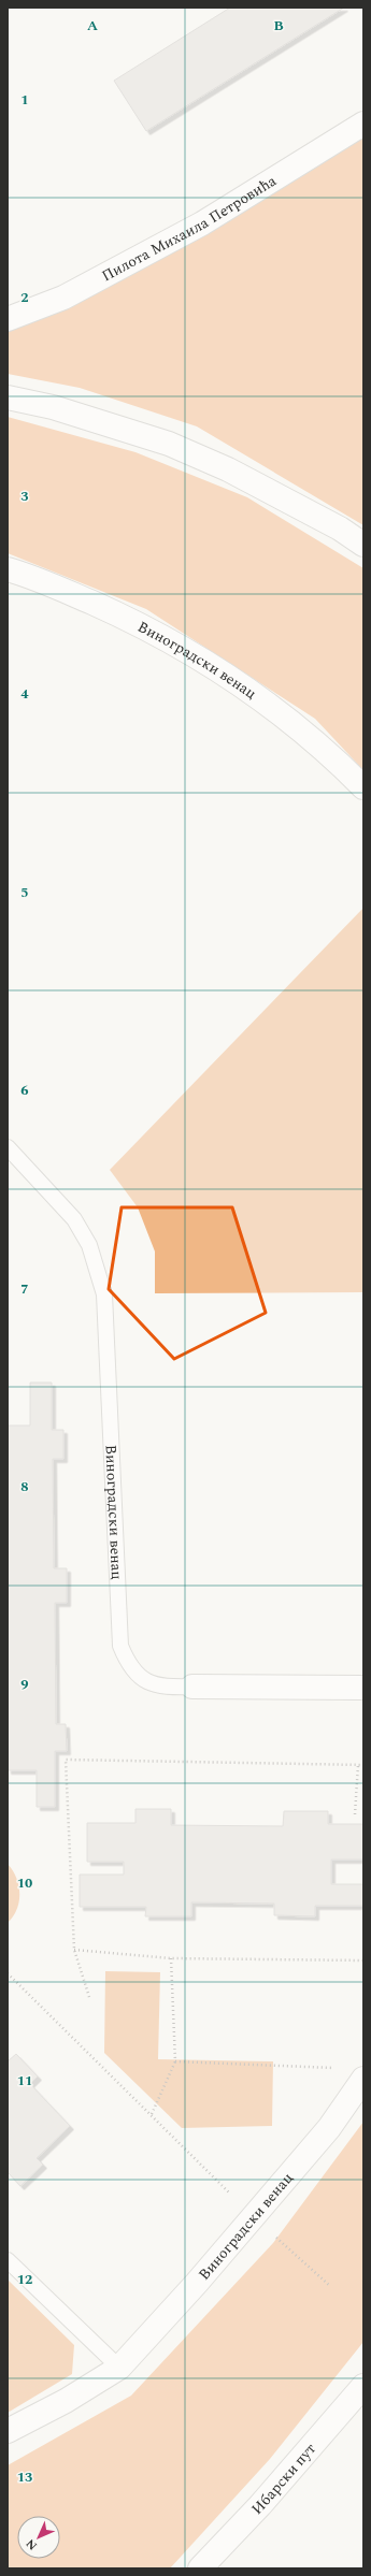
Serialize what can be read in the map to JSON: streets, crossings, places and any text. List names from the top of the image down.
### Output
{
  "streets": {
    "street": ["Пилота Михаила Петровића", "Виноградски венац", "Ибарски пут"]
  },
  "north": "bottom left",
  "grid": {
    "columns": ["A", "B"],
    "rows": [
      "1",
      "2",
      "3",
      "4",
      "5",
      "6",
      "7",
      "8",
      "9",
      "10",
      "11",
      "12",
      "13"
    ]
  }
}
